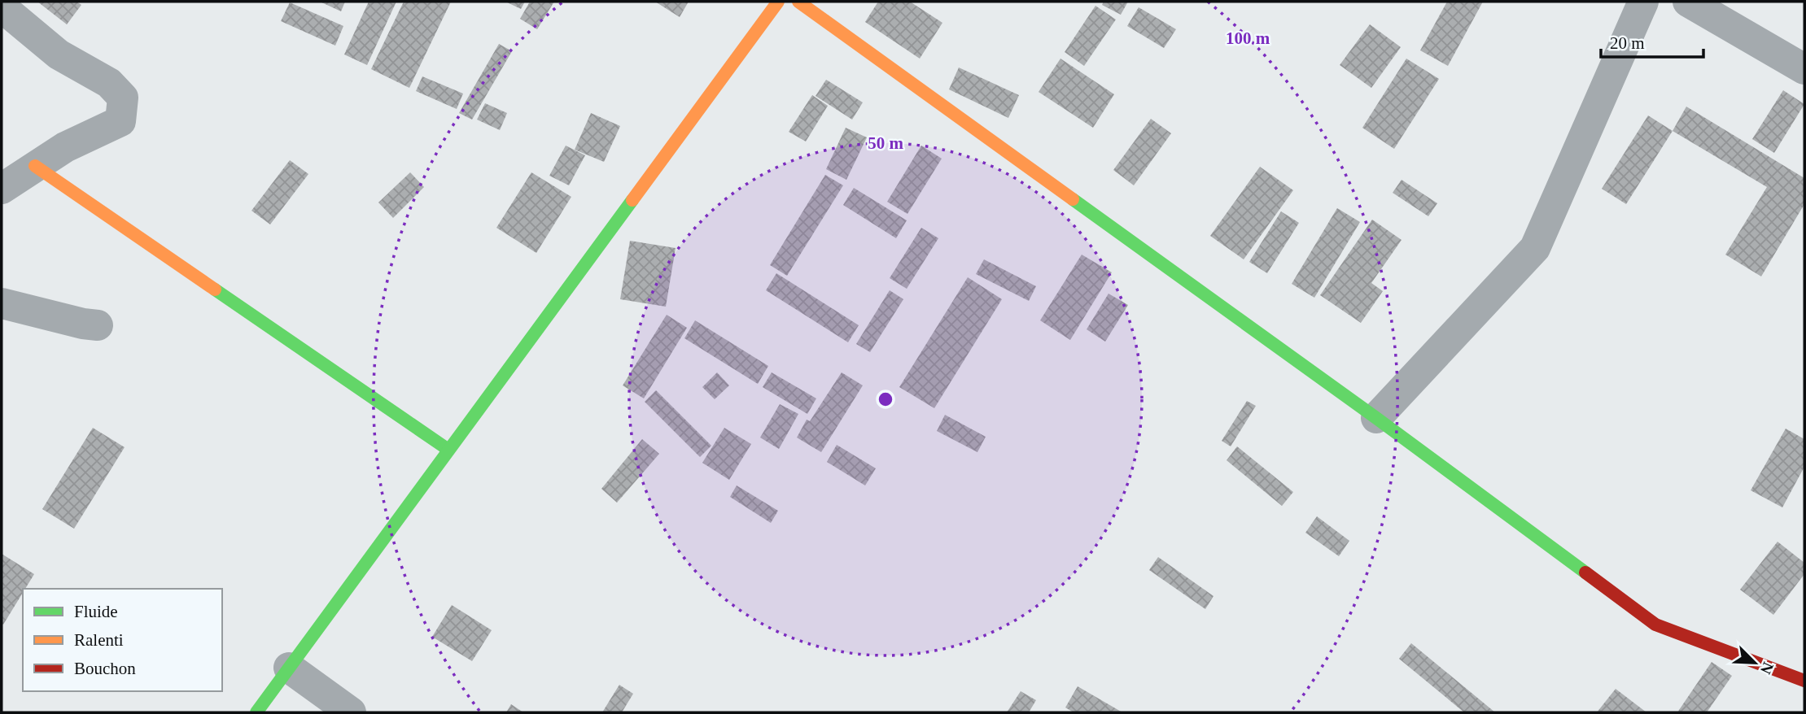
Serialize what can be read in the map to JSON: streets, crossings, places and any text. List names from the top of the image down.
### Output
{
  "legend": ["Fluide", "Ralenti", "Bouchon"],
  "scale_bar": "20 m",
  "north": "bottom right",
  "rings": ["100 m", "50 m"]
}
